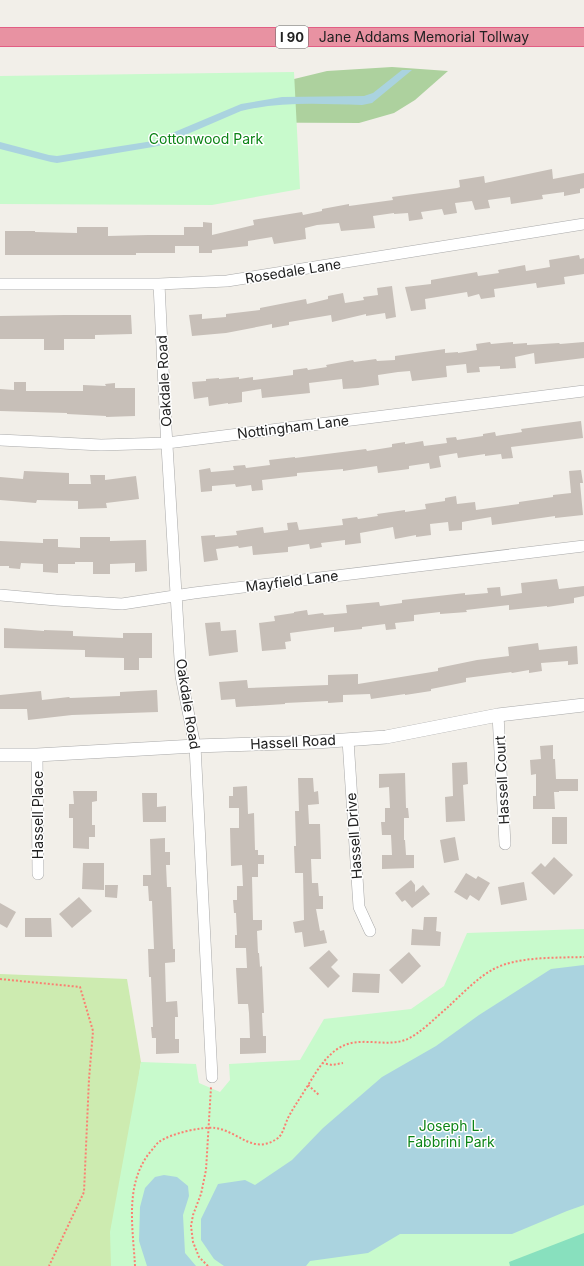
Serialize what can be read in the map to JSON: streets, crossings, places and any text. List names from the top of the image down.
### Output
{
  "streets": {
    "highway": ["I 90", "Jane Addams Memorial Tollway"],
    "street": [
      "Rosedale Lane",
      "Oakdale Road",
      "Nottingham Lane",
      "Mayfield Lane",
      "Hassell Road",
      "Hassell Court",
      "Hassell Place",
      "Hassell Drive"
    ]
  },
  "crossings": [
    ["Rosedale Lane", "Oakdale Road"],
    ["Oakdale Road", "Nottingham Lane"],
    ["Oakdale Road", "Mayfield Lane"],
    ["Oakdale Road", "Hassell Road"],
    ["Hassell Road", "Hassell Court"],
    ["Hassell Road", "Hassell Place"],
    ["Hassell Road", "Hassell Drive"]
  ],
  "parks": ["Cottonwood Park", "Joseph L. Fabbrini Park"]
}
